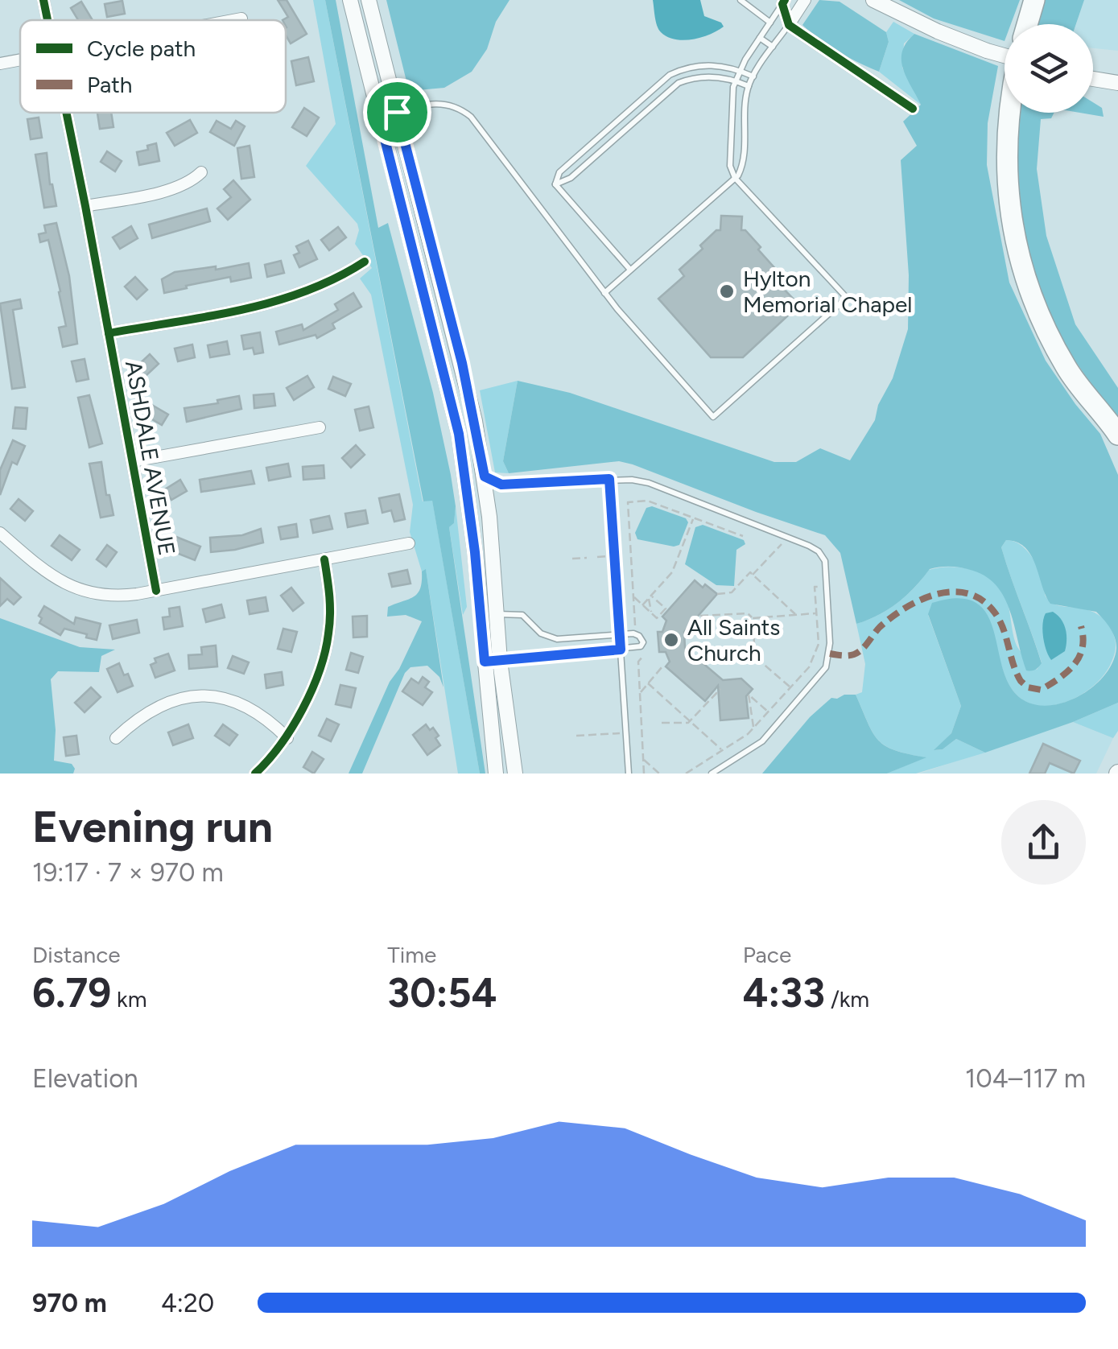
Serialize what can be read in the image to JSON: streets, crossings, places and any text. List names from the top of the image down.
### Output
{
  "streets": {
    "street": ["ASHDALE AVENUE"]
  },
  "places": ["Hylton Memorial Chapel", "All Saints Church"],
  "legend": ["Cycle path", "Path"],
  "page": {
    "heading": ["Evening run", "19:17 · 7 × 970 m"],
    "stats": [
      ["Distance", "6.79 km"],
      ["Time", "30:54"],
      ["Pace", "4:33 /km"]
    ],
    "chart": ["Elevation", "104–117 m"],
    "list": [
      {
        "name": "970 m",
        "note": "4:20"
      }
    ]
  }
}
